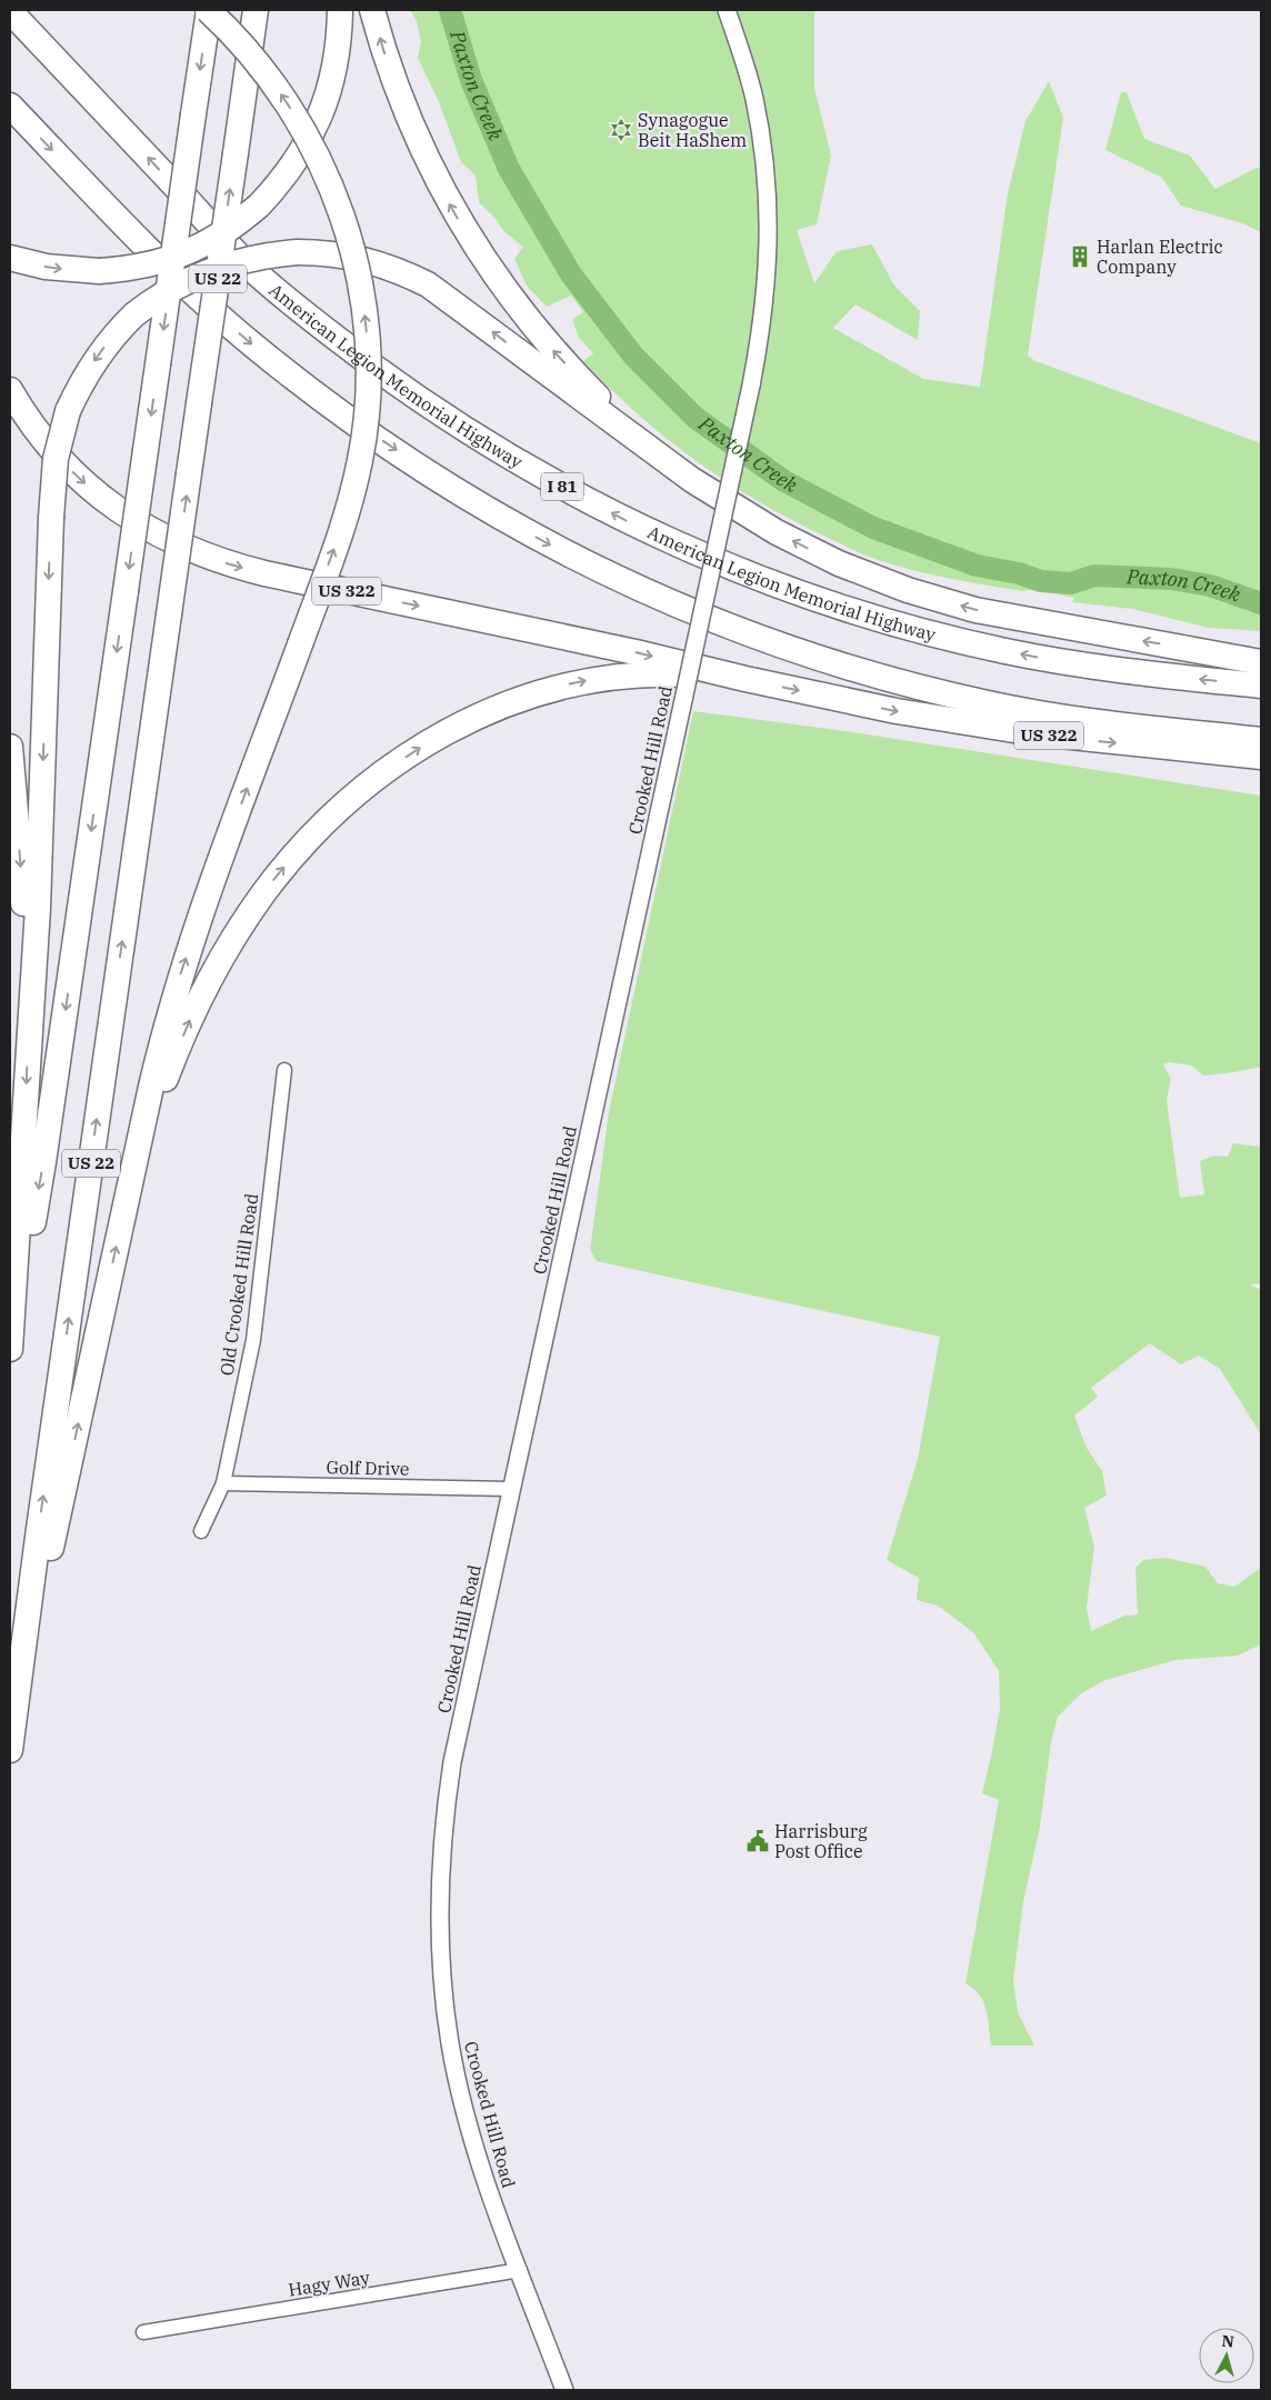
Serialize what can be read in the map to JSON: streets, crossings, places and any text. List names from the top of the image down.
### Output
{
  "streets": {
    "highway": [
      "US 22",
      "American Legion Memorial Highway",
      "I 81",
      "US 322"
    ],
    "street": [
      "Crooked Hill Road",
      "Old Crooked Hill Road",
      "Golf Drive",
      "Hagy Way"
    ]
  },
  "crossings": [
    ["Crooked Hill Road", "Golf Drive"],
    ["Crooked Hill Road", "Hagy Way"],
    ["Old Crooked Hill Road", "Golf Drive"]
  ],
  "water": ["Paxton Creek"],
  "places": {
    "synagogue": ["Synagogue Beit HaShem"],
    "building": ["Harlan Electric Company"],
    "public building": ["Harrisburg Post Office"]
  },
  "north": "top"
}
